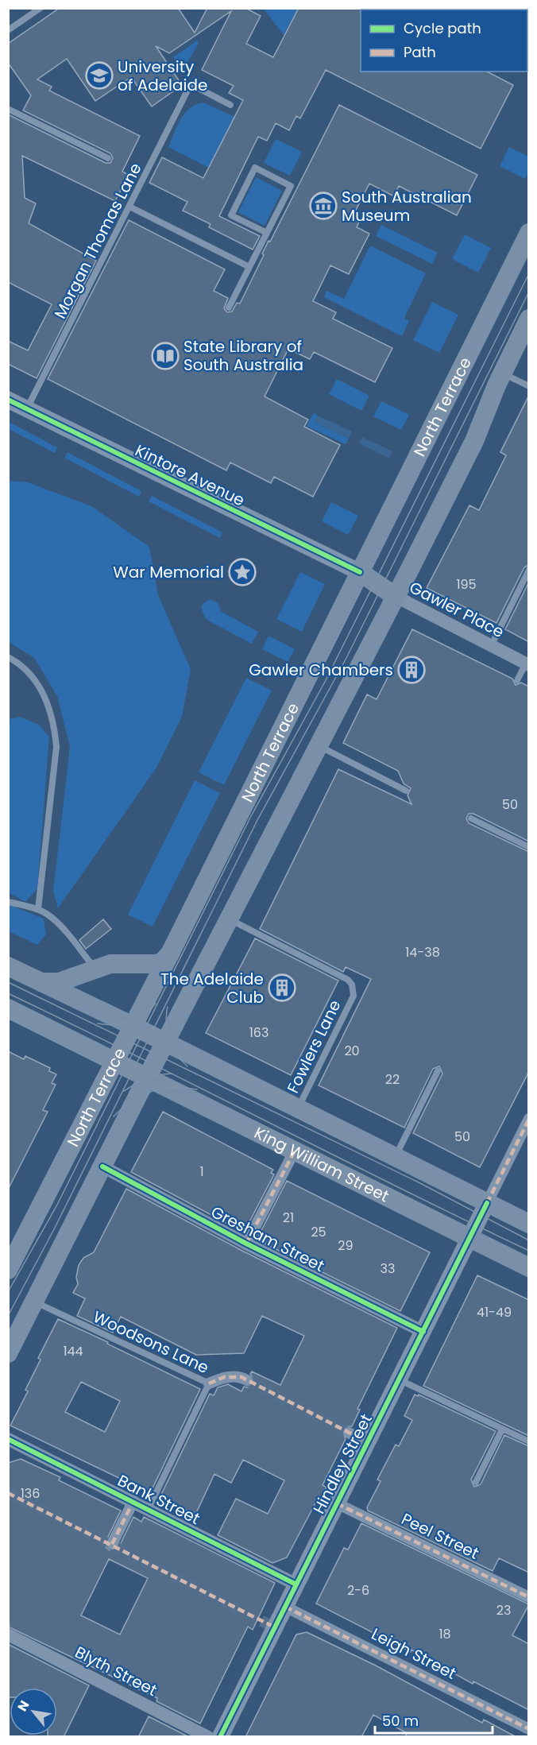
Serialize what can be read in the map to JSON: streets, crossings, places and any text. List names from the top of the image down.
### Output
{
  "streets": {
    "main road": ["North Terrace", "Kintore Avenue", "King William Street"],
    "street": [
      "Gawler Place",
      "Gresham Street",
      "Hindley Street",
      "Bank Street",
      "Peel Street",
      "Leigh Street",
      "Blyth Street"
    ],
    "lane": ["Morgan Thomas Lane", "Fowlers Lane", "Woodsons Lane"]
  },
  "crossings": [
    ["Morgan Thomas Lane", "Kintore Avenue"],
    ["North Terrace", "Kintore Avenue"],
    ["North Terrace", "King William Street"],
    ["Kintore Avenue", "Gawler Place"],
    ["King William Street", "Hindley Street"],
    ["Gresham Street", "Hindley Street"],
    ["Woodsons Lane", "Bank Street"],
    ["Hindley Street", "Bank Street"],
    ["Hindley Street", "Peel Street"],
    ["Hindley Street", "Leigh Street"]
  ],
  "places": {
    "school or university": ["University of Adelaide"],
    "museum": ["South Australian Museum"],
    "library": ["State Library of South Australia"],
    "place": ["War Memorial"],
    "building": ["Gawler Chambers", "The Adelaide Club"]
  },
  "house_numbers": [
    "195",
    "50",
    "14-38",
    "163",
    "20",
    "22",
    "50",
    "1",
    "21",
    "25",
    "29",
    "33",
    "41-49",
    "144",
    "136",
    "2-6",
    "23",
    "18"
  ],
  "legend": ["Cycle path", "Path"],
  "scale_bar": "50 m",
  "north": "top left"
}
